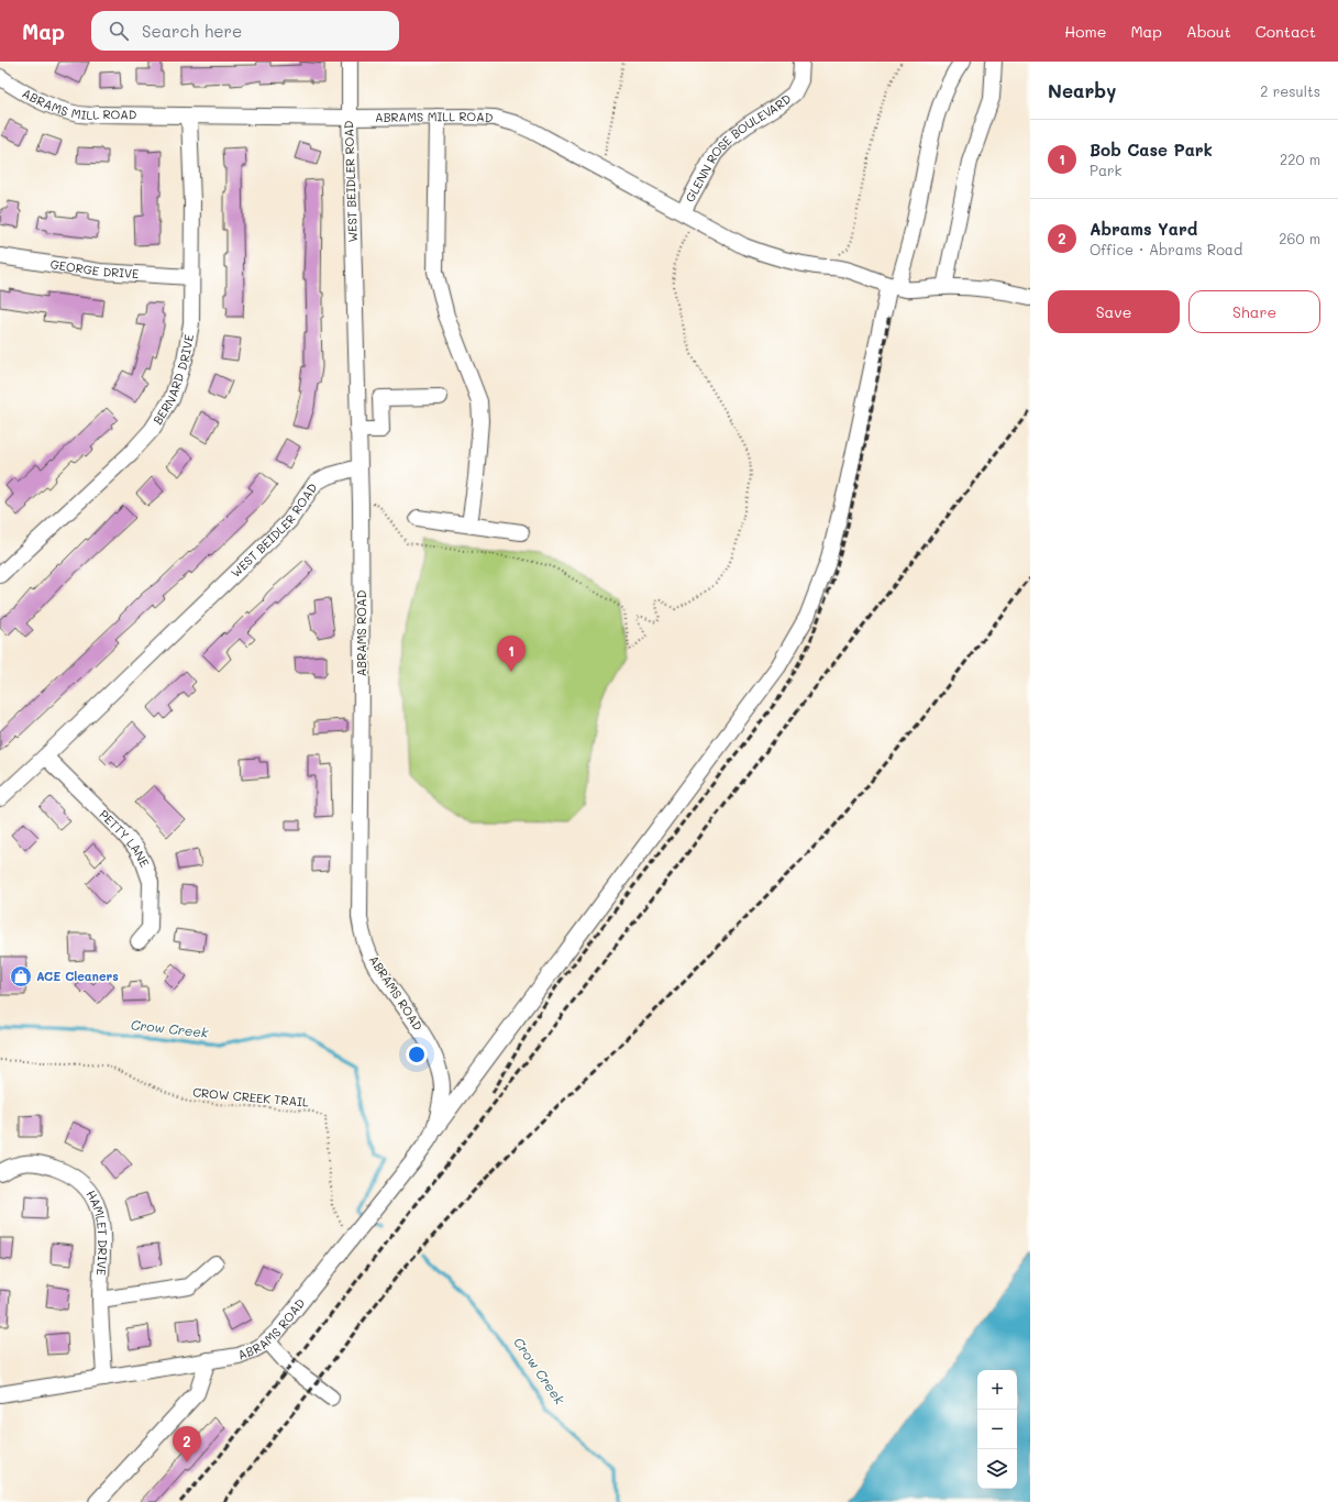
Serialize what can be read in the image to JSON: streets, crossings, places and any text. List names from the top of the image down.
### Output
{
  "streets": {
    "street": [
      "ABRAMS MILL ROAD",
      "GLENN ROSE BOULEVARD",
      "WEST BEIDLER ROAD",
      "GEORGE DRIVE",
      "BERNARD DRIVE",
      "ABRAMS ROAD",
      "PETTY LANE",
      "HAMLET DRIVE"
    ],
    "path": ["CROW CREEK TRAIL"]
  },
  "crossings": [
    ["ABRAMS MILL ROAD", "GLENN ROSE BOULEVARD"],
    ["ABRAMS MILL ROAD", "WEST BEIDLER ROAD"],
    ["ABRAMS MILL ROAD", "BERNARD DRIVE"],
    ["WEST BEIDLER ROAD", "ABRAMS ROAD"],
    ["WEST BEIDLER ROAD", "PETTY LANE"],
    ["GEORGE DRIVE", "BERNARD DRIVE"],
    ["ABRAMS ROAD", "CROW CREEK TRAIL"],
    ["ABRAMS ROAD", "HAMLET DRIVE"]
  ],
  "water": ["Crow Creek"],
  "places": {
    "shop": ["ACE Cleaners"]
  },
  "page": {
    "header": "Map",
    "search": "Search here",
    "nav": [
      "Home",
      "Map",
      "About",
      "Contact"
    ],
    "heading": ["Nearby", "2 results"],
    "list": [
      {
        "mark": "1",
        "name": "Bob Case Park",
        "note": "Park",
        "value": "220 m"
      },
      {
        "mark": "2",
        "name": "Abrams Yard",
        "note": "Office · Abrams Road",
        "value": "260 m"
      }
    ],
    "buttons": ["Save", "Share"],
    "pins": ["1", "2"],
    "map_buttons": ["+", "−"]
  }
}
